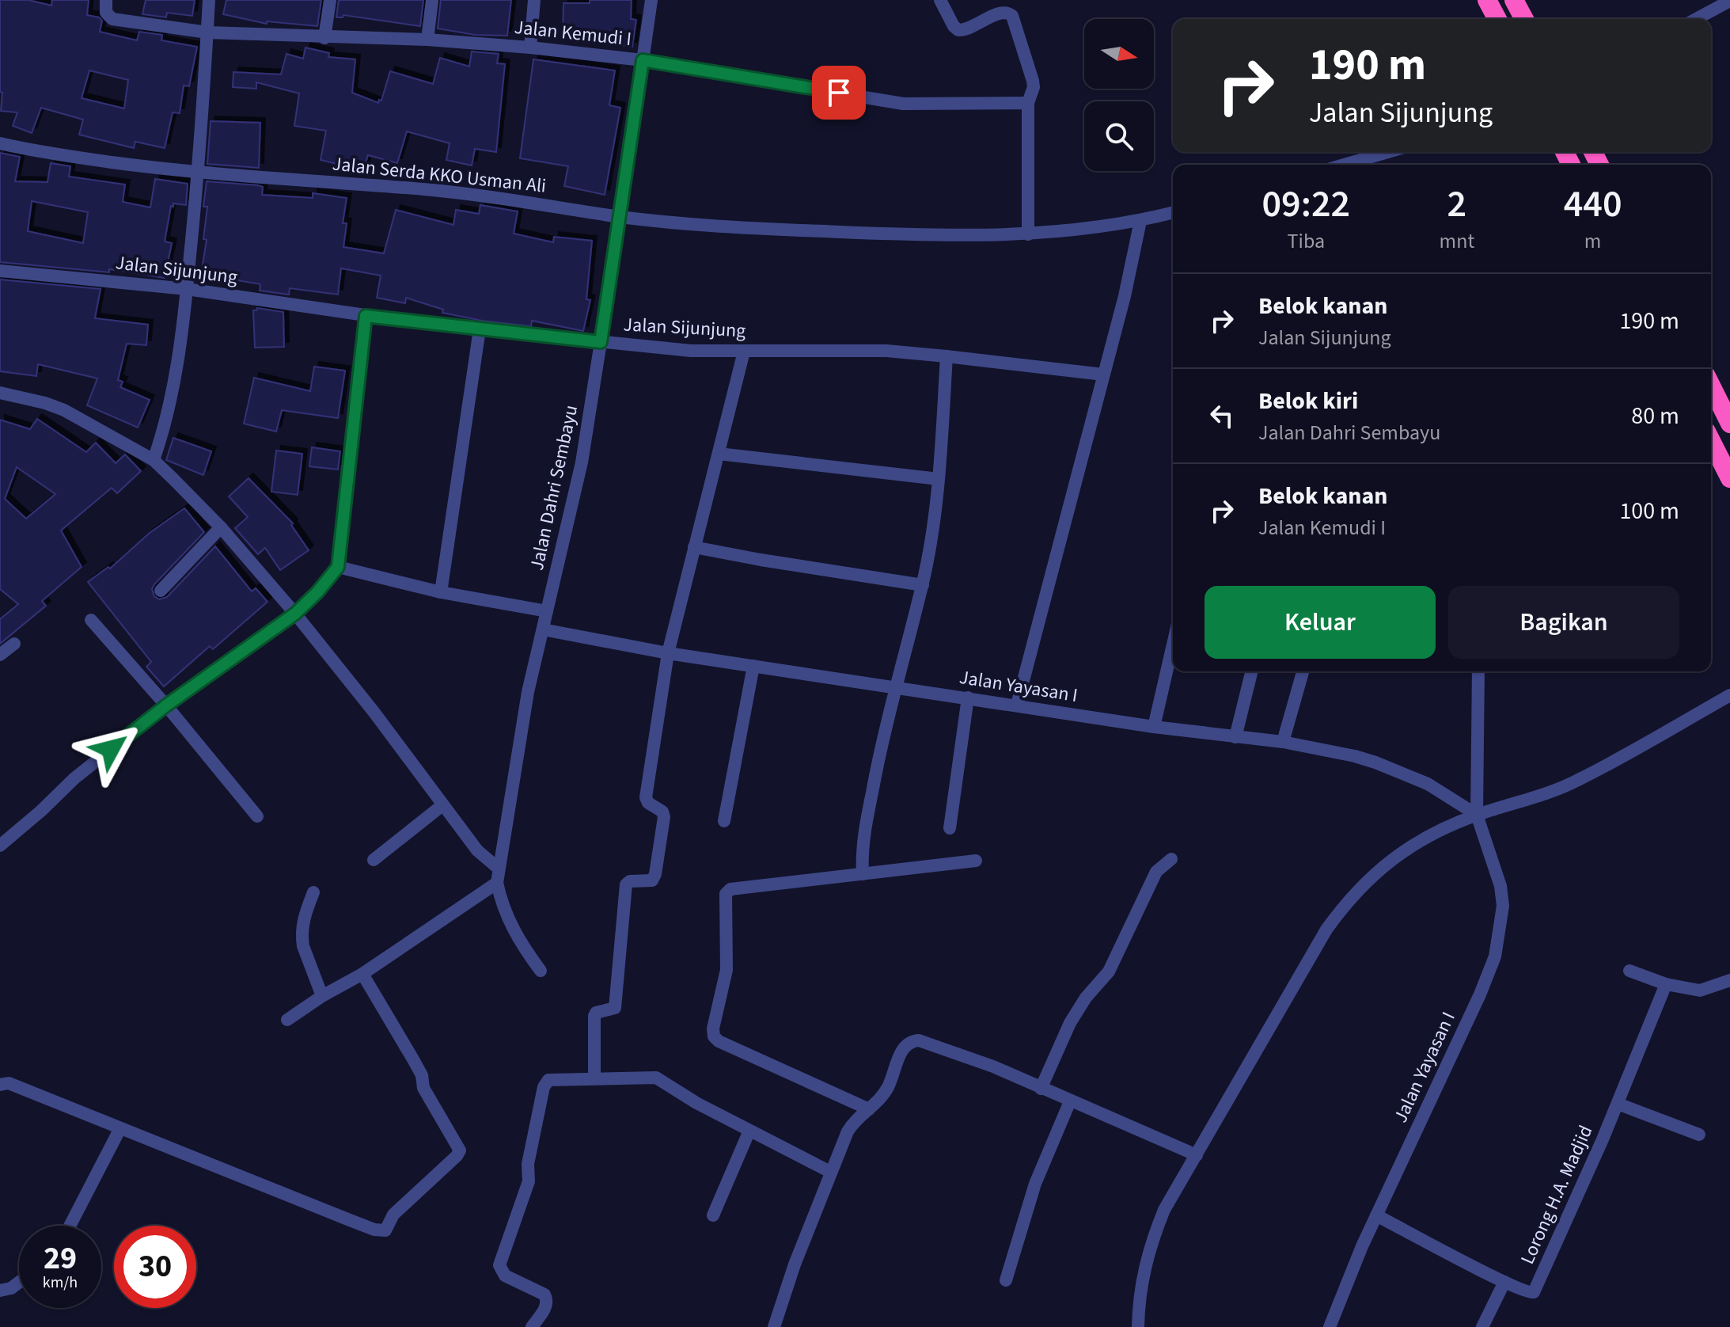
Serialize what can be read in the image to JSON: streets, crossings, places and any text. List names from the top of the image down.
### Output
{
  "streets": {
    "street": [
      "Jalan Kemudi I",
      "Jalan Serda KKO Usman Ali",
      "Jalan Sijunjung",
      "Jalan Dahri Sembayu",
      "Jalan Yayasan I",
      "Lorong H.A. Madjid"
    ]
  },
  "crossings": [
    ["Jalan Kemudi I", "Jalan Dahri Sembayu"],
    ["Jalan Serda KKO Usman Ali", "Jalan Dahri Sembayu"],
    ["Jalan Sijunjung", "Jalan Dahri Sembayu"],
    ["Jalan Dahri Sembayu", "Jalan Yayasan I"],
    ["Jalan Yayasan I", "Lorong H.A. Madjid"]
  ],
  "north": "right",
  "page": {
    "turn": ["190 m", "Jalan Sijunjung"],
    "eta": [
      "09:22",
      "Tiba",
      "2",
      "mnt",
      "440",
      "m"
    ],
    "list": [
      {
        "name": "Belok kanan",
        "note": "Jalan Sijunjung",
        "value": "190 m"
      },
      {
        "name": "Belok kiri",
        "note": "Jalan Dahri Sembayu",
        "value": "80 m"
      },
      {
        "name": "Belok kanan",
        "note": "Jalan Kemudi I",
        "value": "100 m"
      }
    ],
    "buttons": ["Keluar", "Bagikan"],
    "speed": "29 km/h",
    "limit": "30"
  }
}
